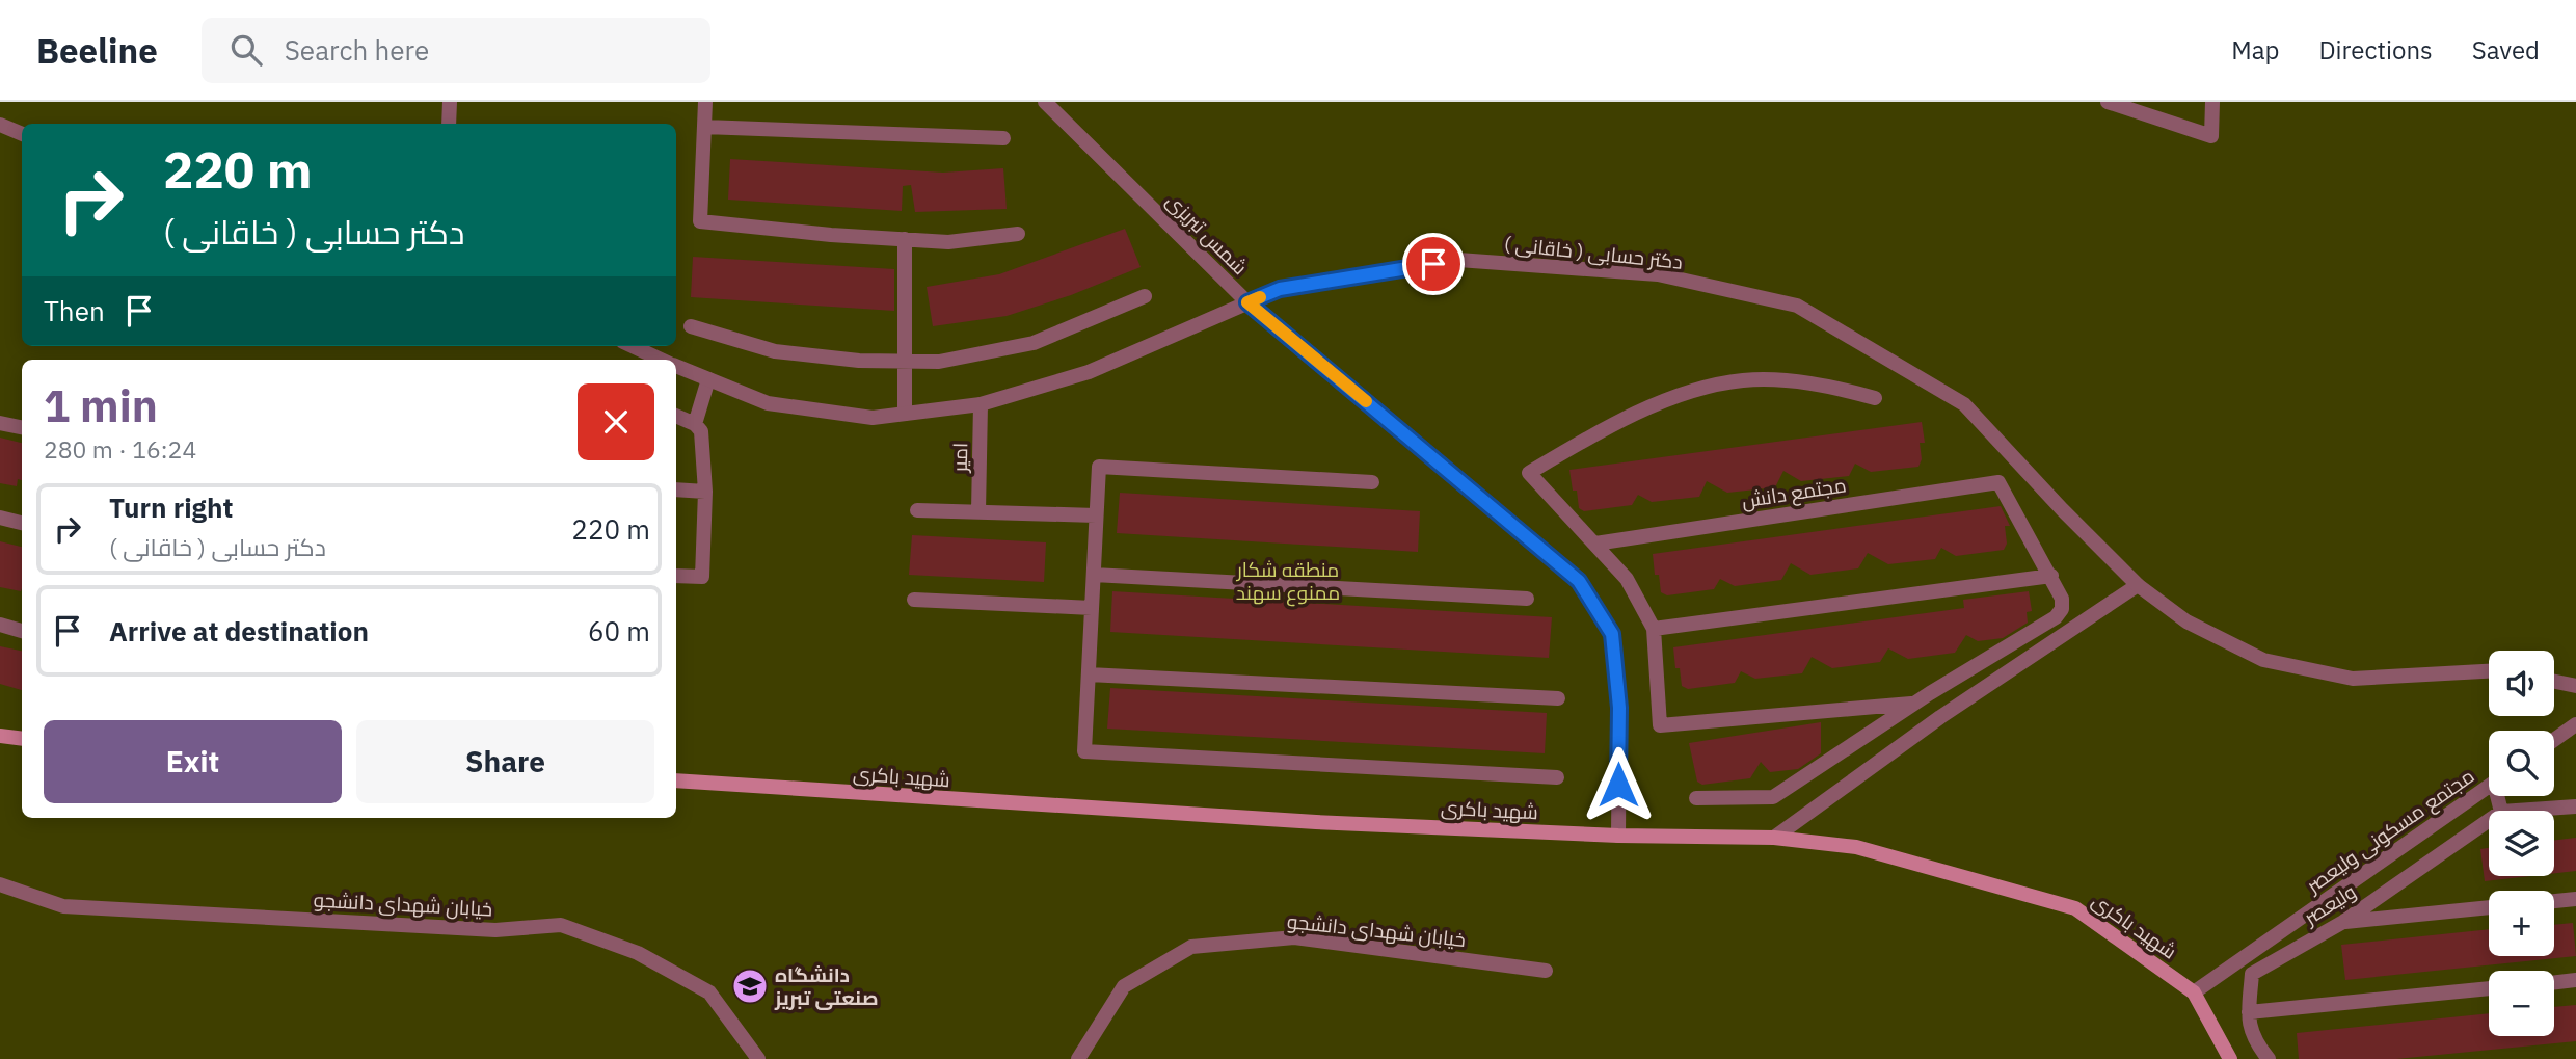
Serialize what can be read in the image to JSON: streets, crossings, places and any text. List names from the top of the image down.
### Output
{
  "streets": {
    "main road": ["شهید باکری"],
    "street": [
      "شمس تبریزی",
      "دکتر حسابی ( خاقانی )",
      "امیر",
      "مجتمع دانش",
      "مجتمع مسکونی ولیعصر",
      "خیابان شهدای دانشجو",
      "ولیعصر"
    ]
  },
  "crossings": [
    ["شمس تبریزی", "دکتر حسابی ( خاقانی )"],
    ["شمس تبریزی", "شهید باکری"],
    ["دکتر حسابی ( خاقانی )", "امیر"],
    ["شهید باکری", "مجتمع مسکونی ولیعصر"]
  ],
  "parks": ["منطقه شکار ممنوع سهند"],
  "places": {
    "school or university": ["دانشگاه صنعتی تبریز"]
  },
  "page": {
    "header": "Beeline",
    "search": "Search here",
    "nav": ["Map", "Directions", "Saved"],
    "turn": ["220 m", "دکتر حسابی ( خاقانی )"],
    "then": "Then",
    "heading": ["1 min", "280 m · 16:24"],
    "list": [
      {
        "name": "Turn right",
        "note": "دکتر حسابی ( خاقانی )",
        "value": "220 m"
      },
      {
        "name": "Arrive at destination",
        "value": "60 m"
      }
    ],
    "map_buttons": ["+", "−"],
    "buttons": ["Exit", "Share"]
  }
}
